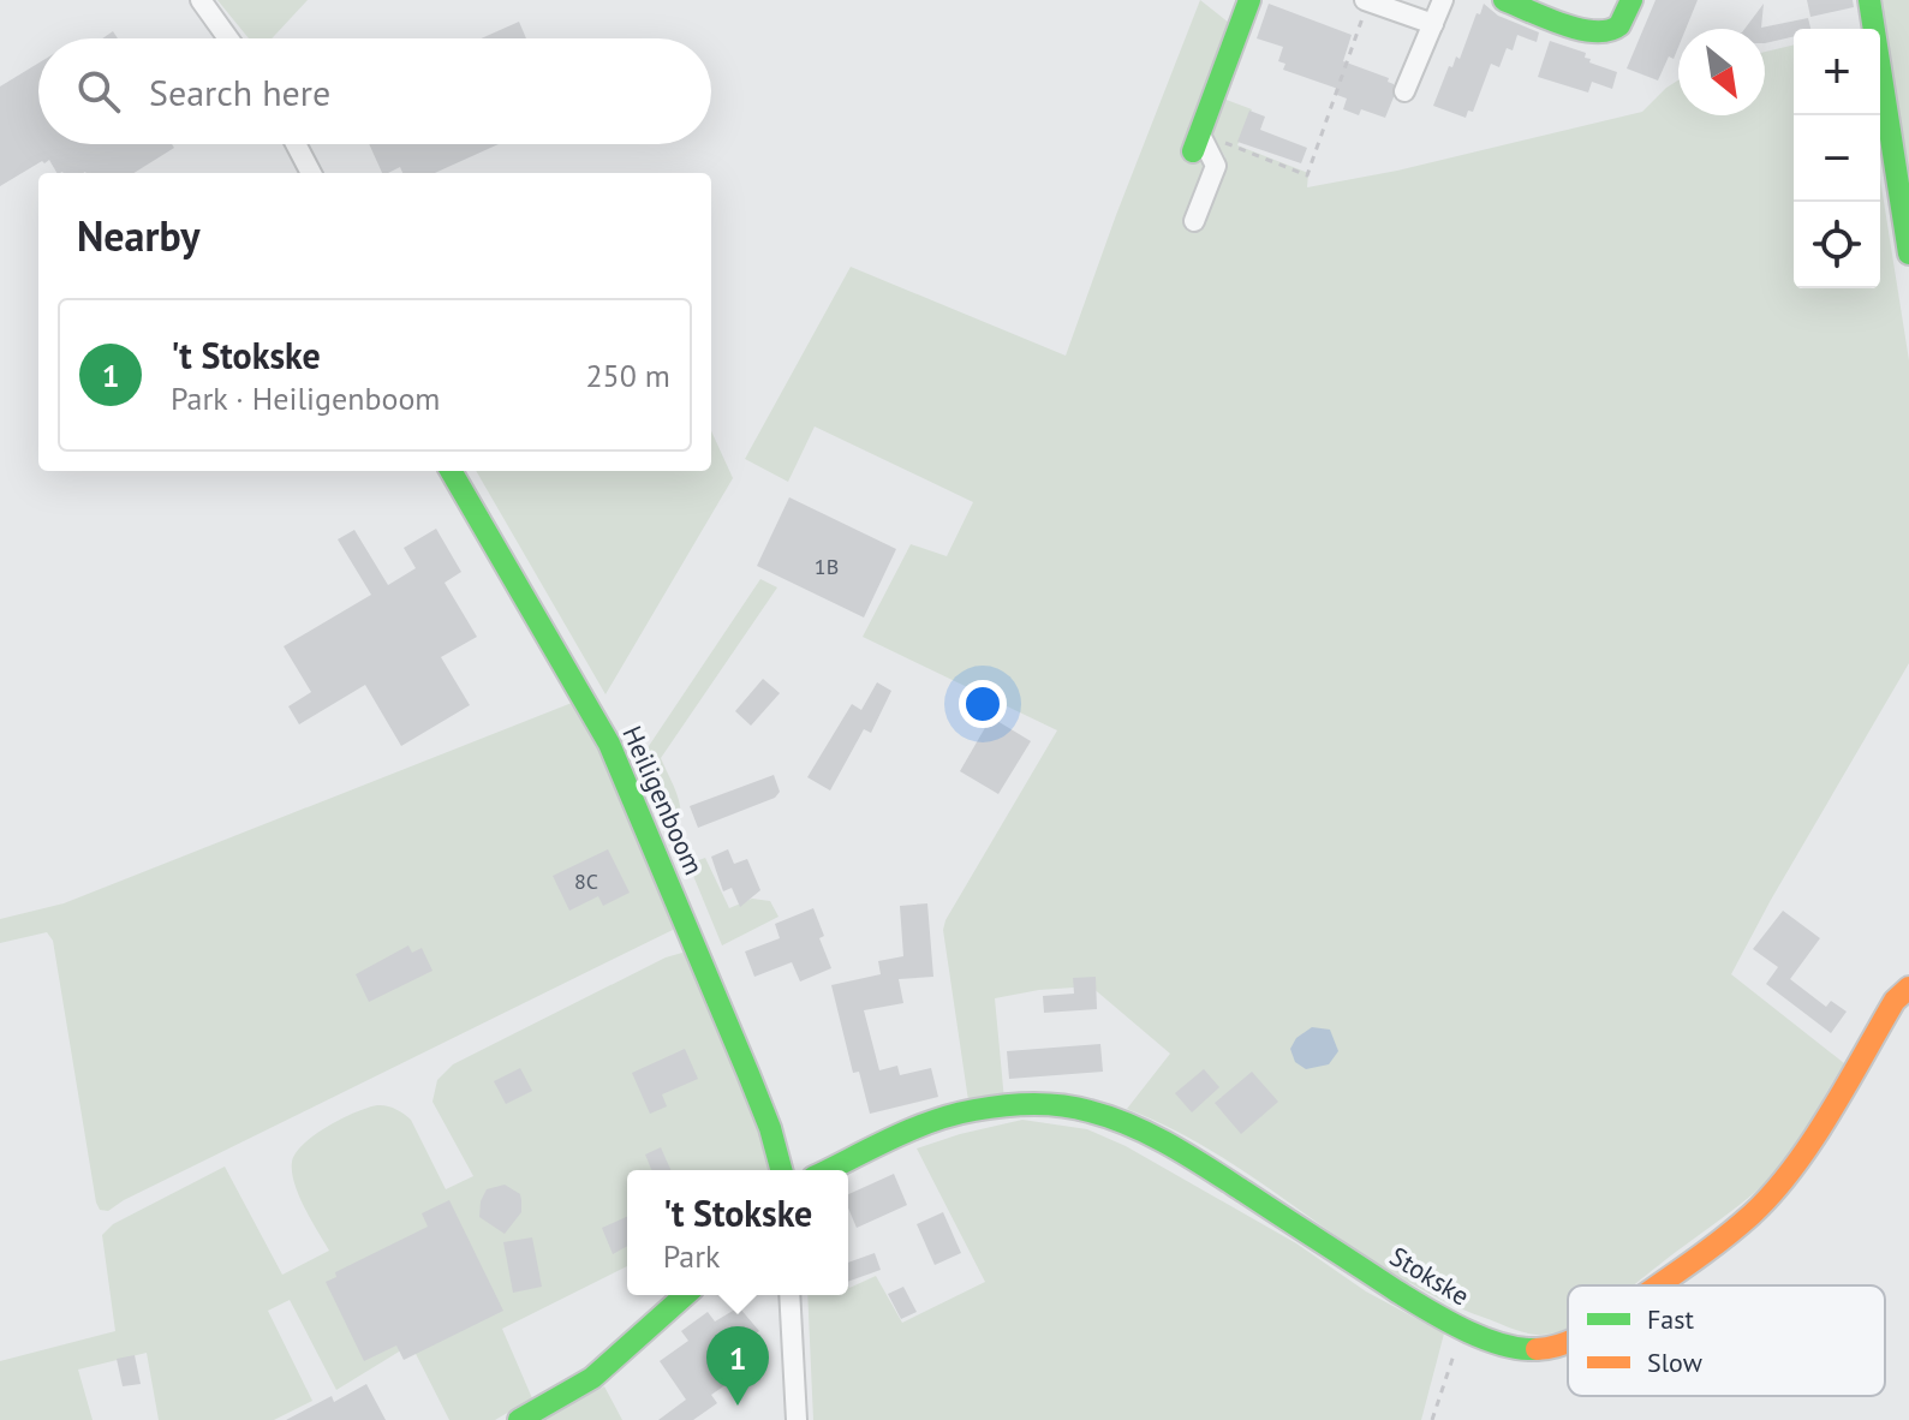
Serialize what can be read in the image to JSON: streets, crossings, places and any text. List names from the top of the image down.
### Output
{
  "streets": {
    "street": ["Heiligenboom", "Stokske"]
  },
  "house_numbers": ["1B", "8C"],
  "legend": ["Fast", "Slow"],
  "north": "bottom right",
  "page": {
    "map_buttons": ["+", "−"],
    "search": "Search here",
    "heading": "Nearby",
    "list": [
      {
        "mark": "1",
        "name": "'t Stokske",
        "note": "Park · Heiligenboom",
        "value": "250 m"
      }
    ],
    "popup": ["'t Stokske", "Park"],
    "pins": "1"
  }
}
